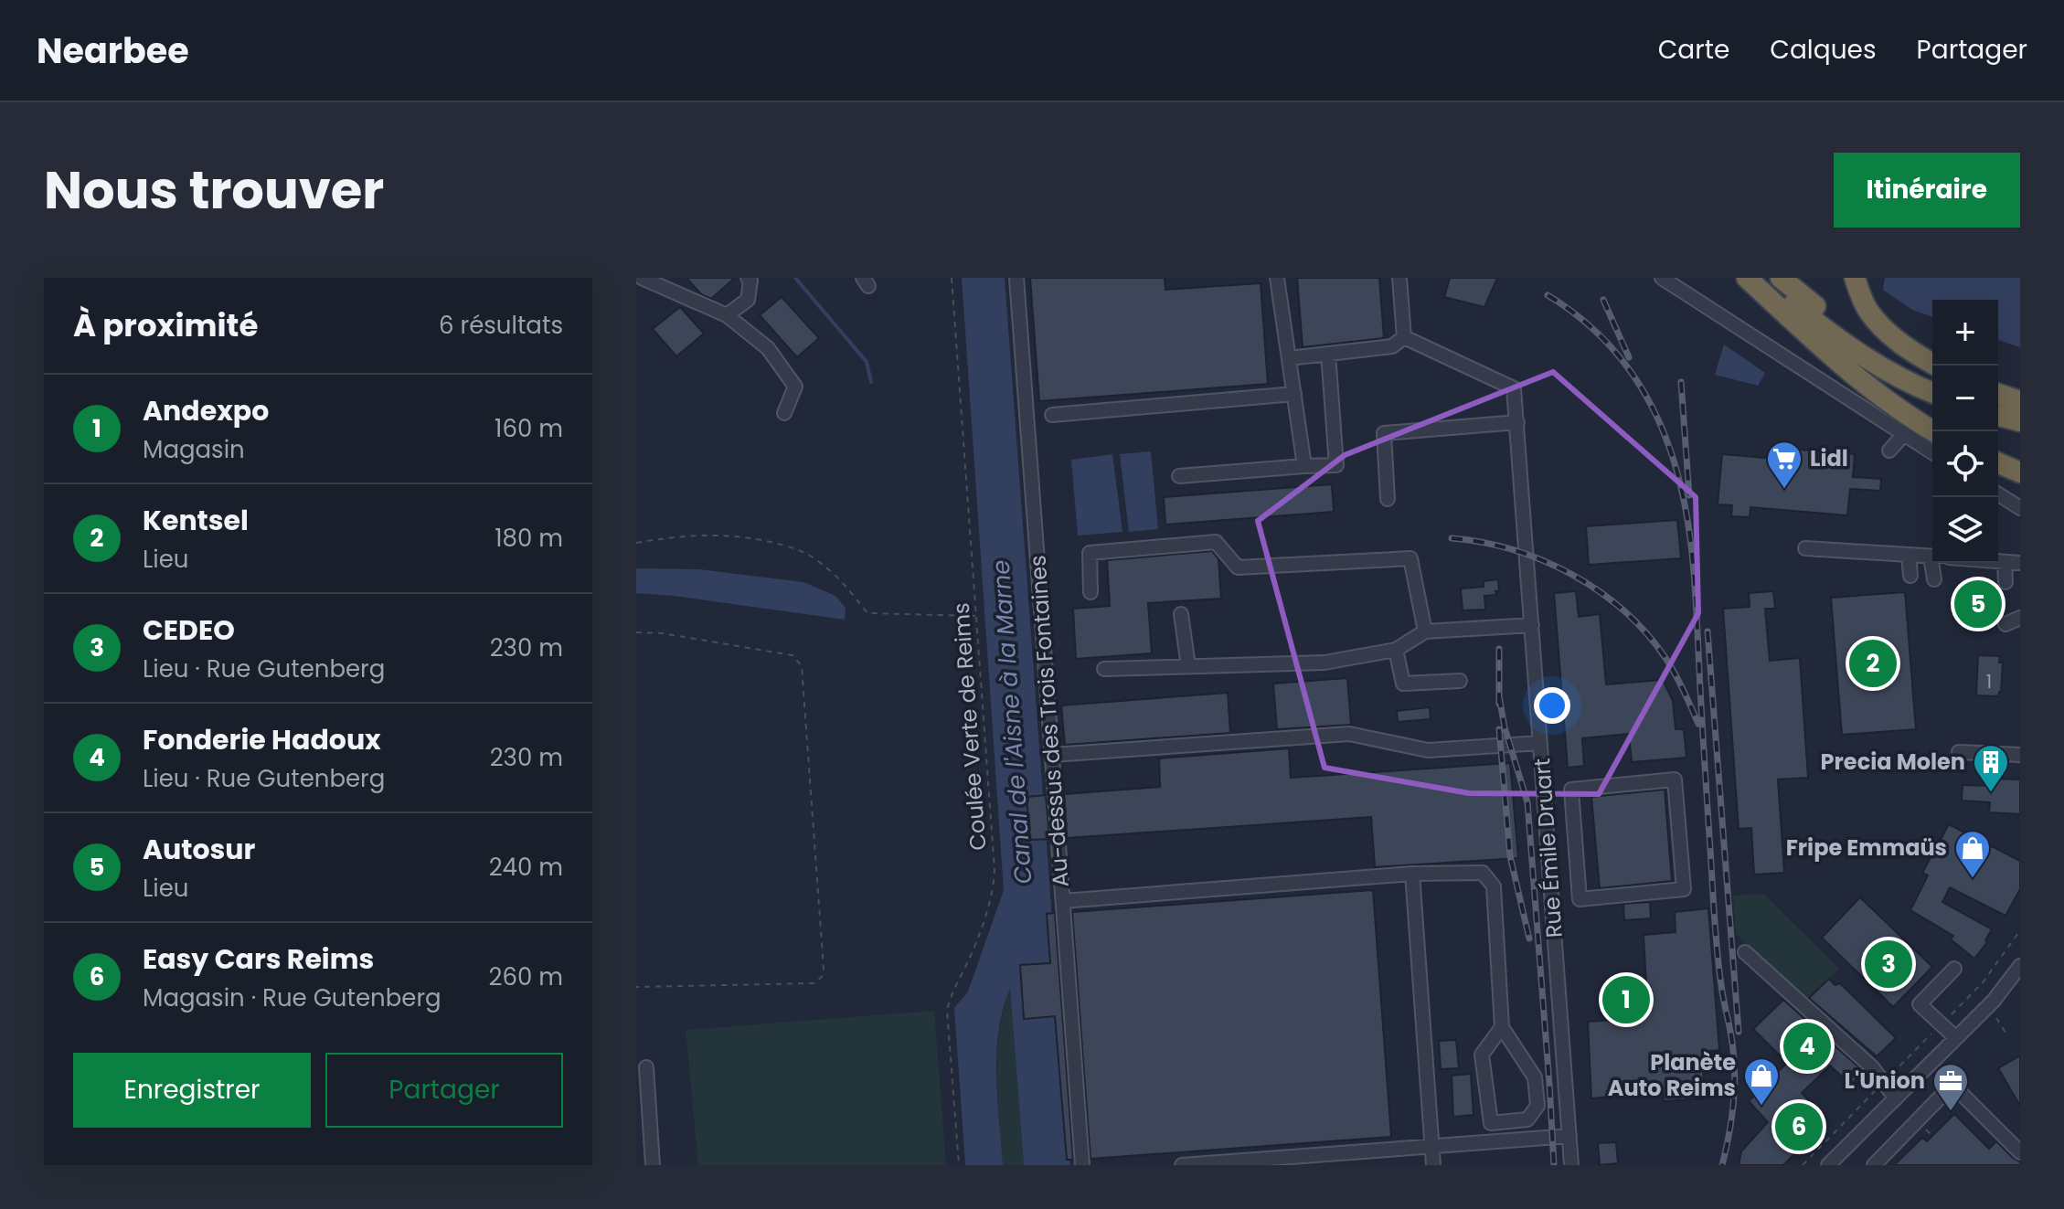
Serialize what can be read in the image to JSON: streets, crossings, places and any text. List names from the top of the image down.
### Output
{
  "streets": {
    "street": ["Au-dessus des Trois Fontaines", "Rue Émile Druart"],
    "path": ["Coulée Verte de Reims"]
  },
  "water": ["Canal de l'Aisne à la Marne"],
  "places": {
    "supermarket": ["Lidl"],
    "building": ["Precia Molen"],
    "shop": ["Fripe Emmaüs", "Planète Auto Reims"],
    "office": ["L'Union"]
  },
  "house_numbers": ["1"],
  "page": {
    "header": "Nearbee",
    "nav": ["Carte", "Calques", "Partager"],
    "title": "Nous trouver",
    "buttons": [
      "Itinéraire",
      ["Enregistrer", "Partager"]
    ],
    "heading": ["À proximité", "6 résultats"],
    "map_buttons": ["+", "−"],
    "list": [
      {
        "mark": "1",
        "name": "Andexpo",
        "note": "Magasin",
        "value": "160 m"
      },
      {
        "mark": "2",
        "name": "Kentsel",
        "note": "Lieu",
        "value": "180 m"
      },
      {
        "mark": "3",
        "name": "CEDEO",
        "note": "Lieu · Rue Gutenberg",
        "value": "230 m"
      },
      {
        "mark": "4",
        "name": "Fonderie Hadoux",
        "note": "Lieu · Rue Gutenberg",
        "value": "230 m"
      },
      {
        "mark": "5",
        "name": "Autosur",
        "note": "Lieu",
        "value": "240 m"
      },
      {
        "mark": "6",
        "name": "Easy Cars Reims",
        "note": "Magasin · Rue Gutenberg",
        "value": "260 m"
      }
    ],
    "pins": [
      "5",
      "2",
      "3",
      "1",
      "4",
      "6"
    ]
  }
}
